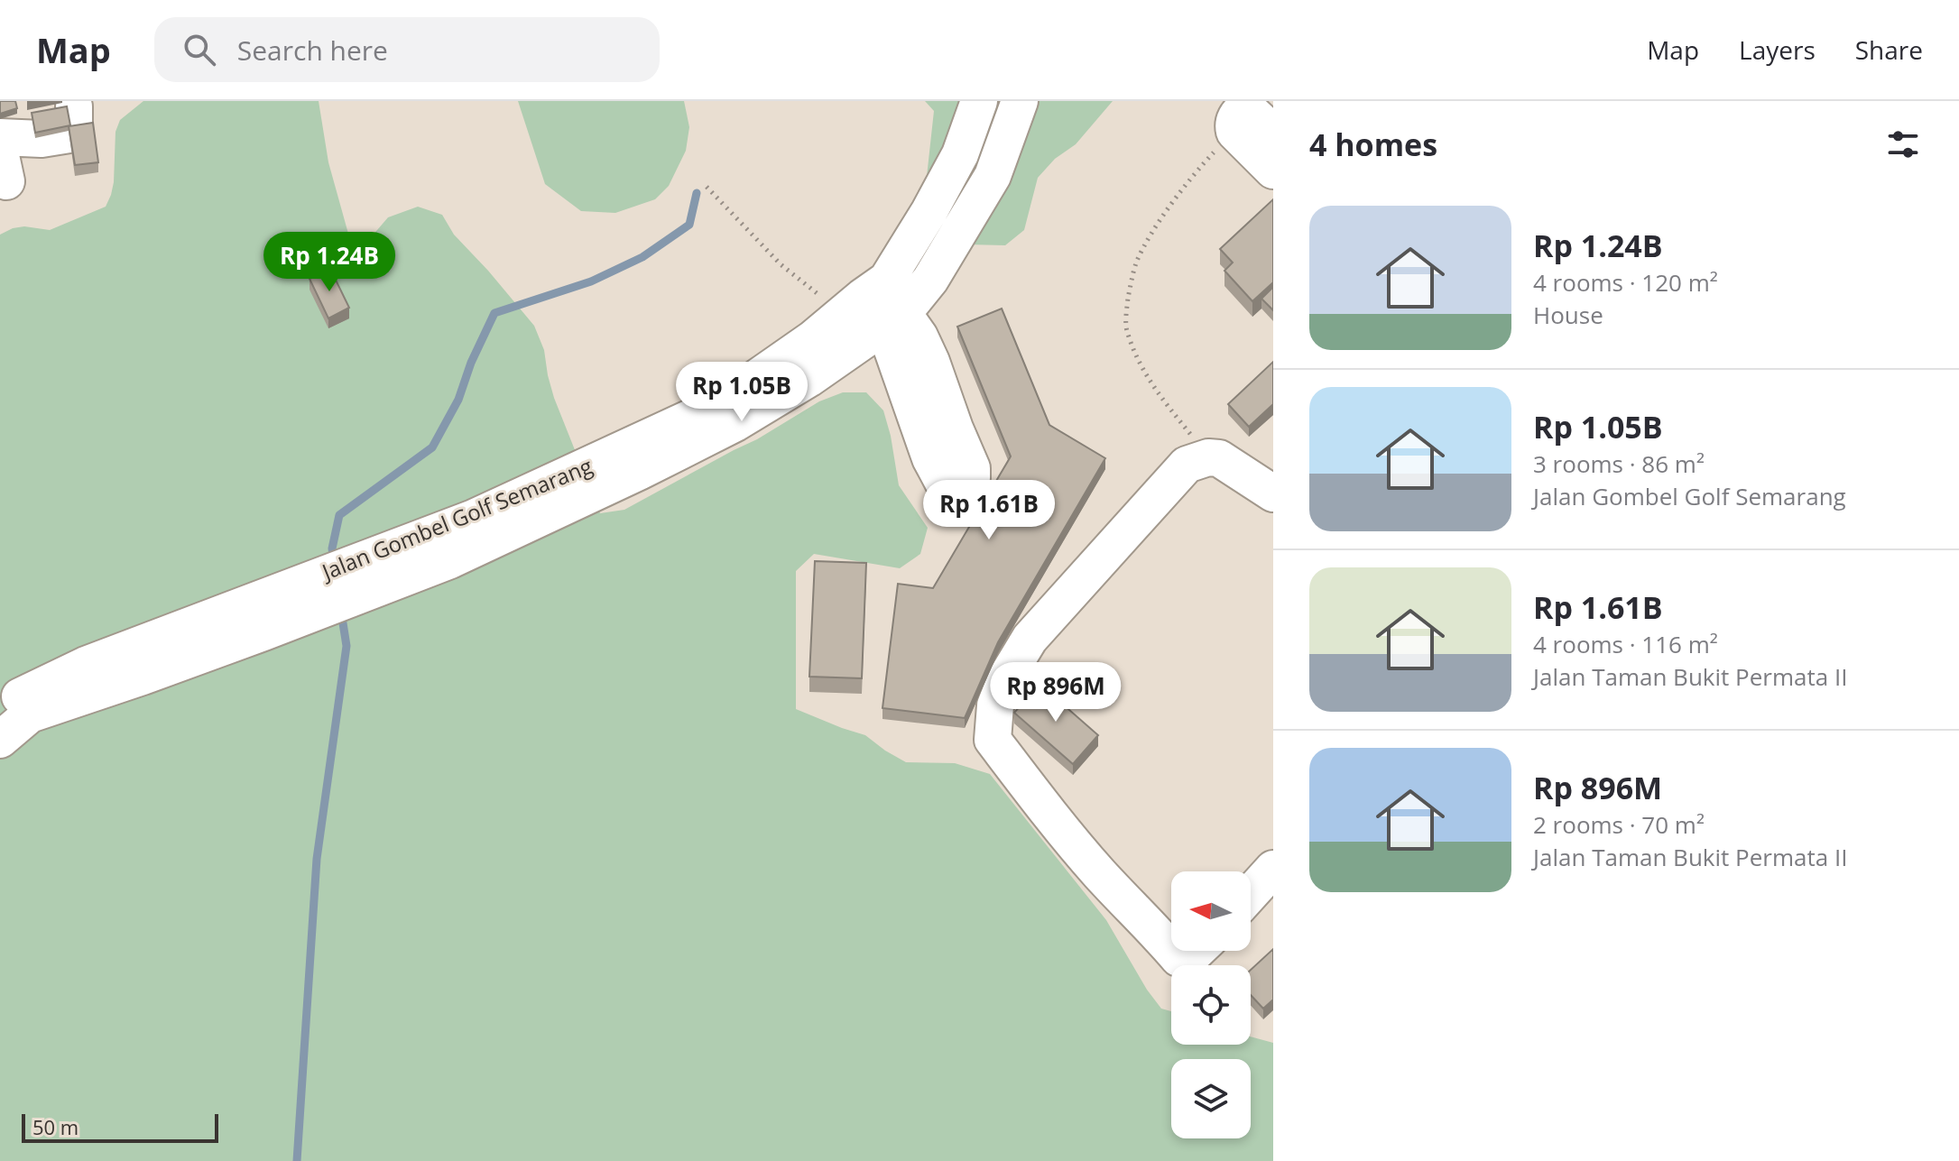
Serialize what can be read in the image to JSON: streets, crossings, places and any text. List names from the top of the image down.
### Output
{
  "streets": {
    "street": ["Jalan Gombel Golf Semarang"]
  },
  "scale_bar": "50 m",
  "north": "left",
  "page": {
    "header": "Map",
    "search": "Search here",
    "nav": ["Map", "Layers", "Share"],
    "heading": "4 homes",
    "list": [
      {
        "name": "Rp 1.24B",
        "note": "4 rooms · 120 m² · House"
      },
      {
        "name": "Rp 1.05B",
        "note": "3 rooms · 86 m² · Jalan Gombel Golf Semarang"
      },
      {
        "name": "Rp 1.61B",
        "note": "4 rooms · 116 m² · Jalan Taman Bukit Permata II"
      },
      {
        "name": "Rp 896M",
        "note": "2 rooms · 70 m² · Jalan Taman Bukit Permata II"
      }
    ],
    "price": [
      "Rp 1.24B",
      "Rp 1.05B",
      "Rp 1.61B",
      "Rp 896M"
    ],
    "scale": "50 m"
  }
}
